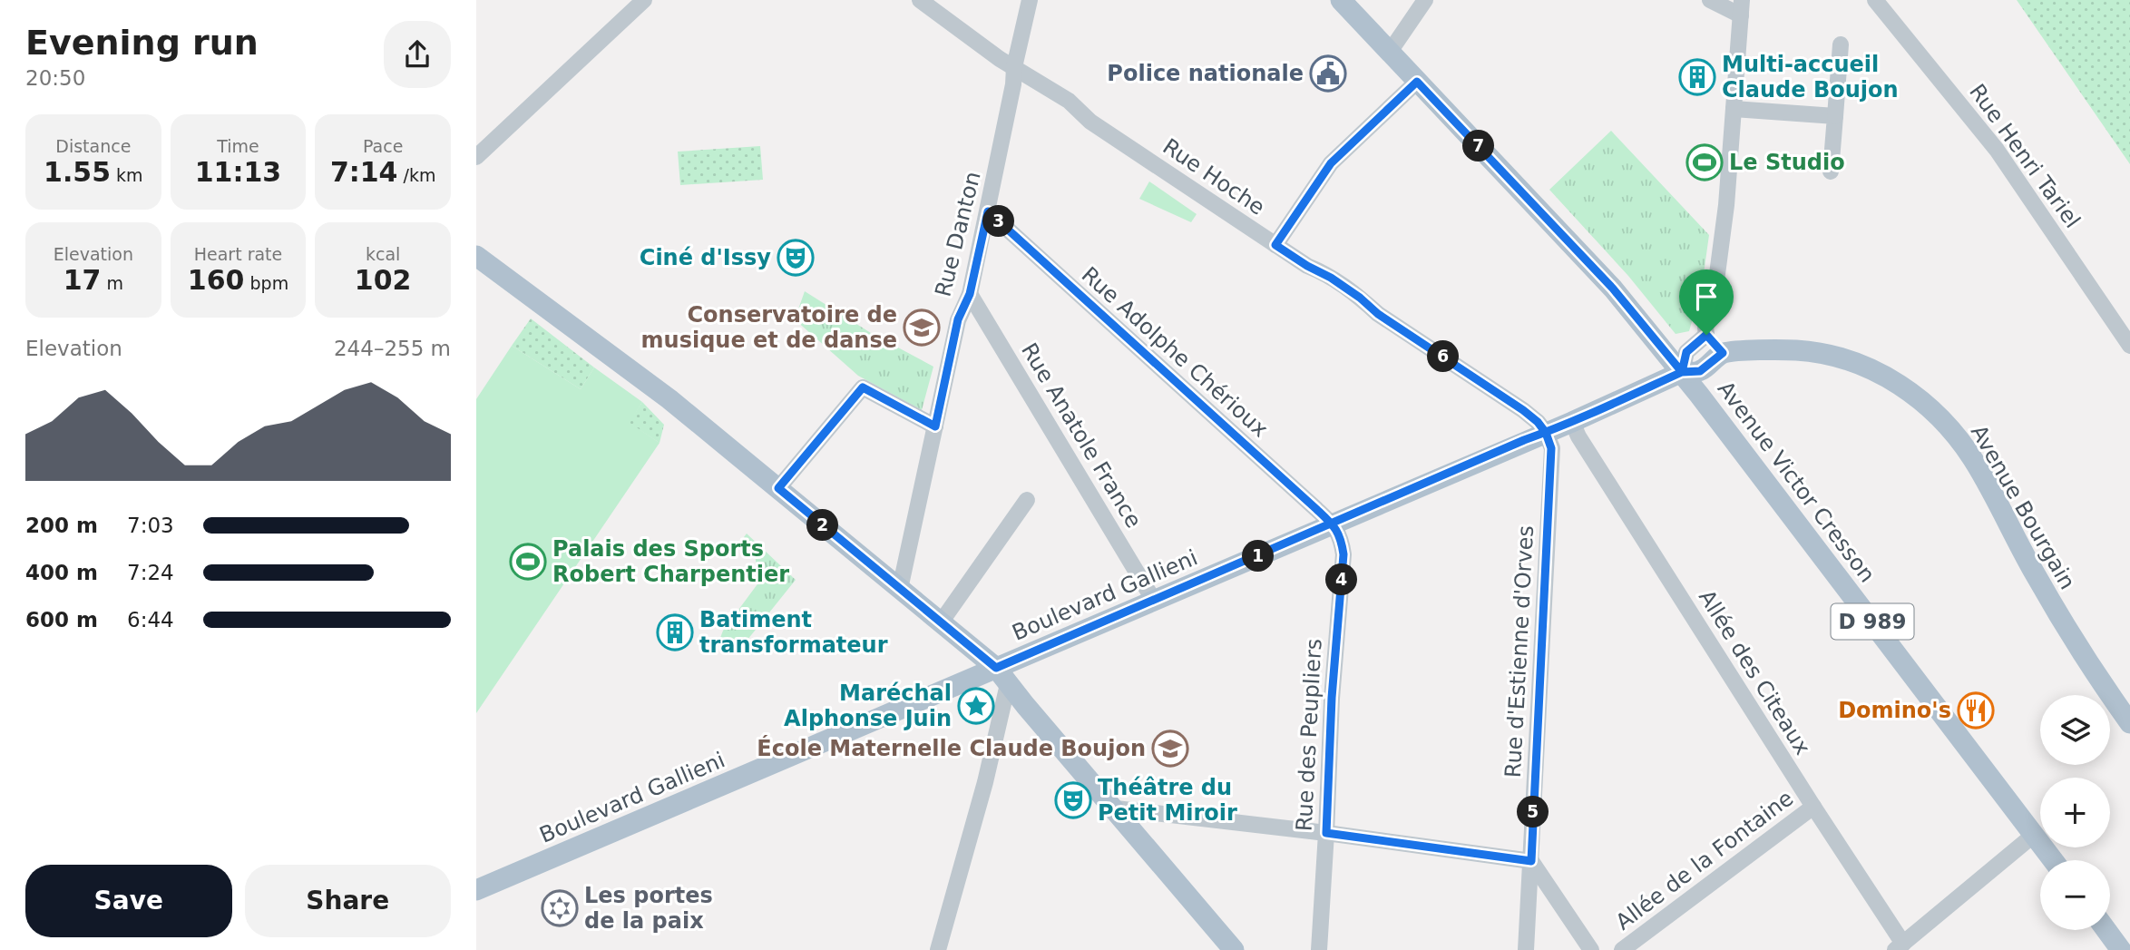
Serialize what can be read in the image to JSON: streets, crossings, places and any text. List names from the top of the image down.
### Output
{
  "streets": {
    "main road": [
      "Avenue Victor Cresson",
      "Avenue Bourgain",
      "Boulevard Gallieni",
      "D 989"
    ],
    "street": [
      "Rue Henri Tariel",
      "Rue Hoche",
      "Rue Danton",
      "Rue Adolphe Chérioux",
      "Rue Anatole France",
      "Rue d'Estienne d'Orves",
      "Allée des Citeaux",
      "Rue des Peupliers",
      "Allée de la Fontaine"
    ]
  },
  "crossings": [
    ["Rue Hoche", "Rue Danton"],
    ["Rue Hoche", "Boulevard Gallieni"],
    ["Rue Hoche", "Rue d'Estienne d'Orves"],
    ["Rue Danton", "Rue Adolphe Chérioux"],
    ["Rue Danton", "Rue Anatole France"],
    ["Rue Adolphe Chérioux", "Boulevard Gallieni"],
    ["Rue Adolphe Chérioux", "Rue des Peupliers"],
    ["Rue Anatole France", "Boulevard Gallieni"],
    ["Avenue Victor Cresson", "Boulevard Gallieni"],
    ["Avenue Bourgain", "Boulevard Gallieni"],
    ["Boulevard Gallieni", "Rue d'Estienne d'Orves"],
    ["Boulevard Gallieni", "Allée des Citeaux"],
    ["Boulevard Gallieni", "Rue des Peupliers"],
    ["Allée des Citeaux", "Allée de la Fontaine"]
  ],
  "places": {
    "public building": ["Police nationale"],
    "building": ["Multi-accueil Claude Boujon", "Batiment transformateur"],
    "sports": ["Le Studio", "Palais des Sports Robert Charpentier"],
    "theatre": ["Ciné d'Issy", "Théâtre du Petit Miroir"],
    "school or university": ["Conservatoire de musique et de danse", "École Maternelle Claude Boujon"],
    "place": ["Maréchal Alphonse Juin"],
    "restaurant": ["Domino's"],
    "synagogue": ["Les portes de la paix"]
  },
  "page": {
    "heading": ["Evening run", "20:50"],
    "stats": [
      ["Distance", "1.55 km"],
      ["Time", "11:13"],
      ["Pace", "7:14 /km"],
      ["Elevation", "17 m"],
      ["Heart rate", "160 bpm"],
      ["kcal", "102"]
    ],
    "pins": [
      "7",
      "3",
      "6",
      "2",
      "1",
      "4",
      "5"
    ],
    "chart": ["Elevation", "244–255 m"],
    "list": [
      {
        "name": "200 m",
        "note": "7:03"
      },
      {
        "name": "400 m",
        "note": "7:24"
      },
      {
        "name": "600 m",
        "note": "6:44"
      }
    ],
    "map_buttons": ["+", "−"],
    "buttons": ["Save", "Share"]
  }
}
